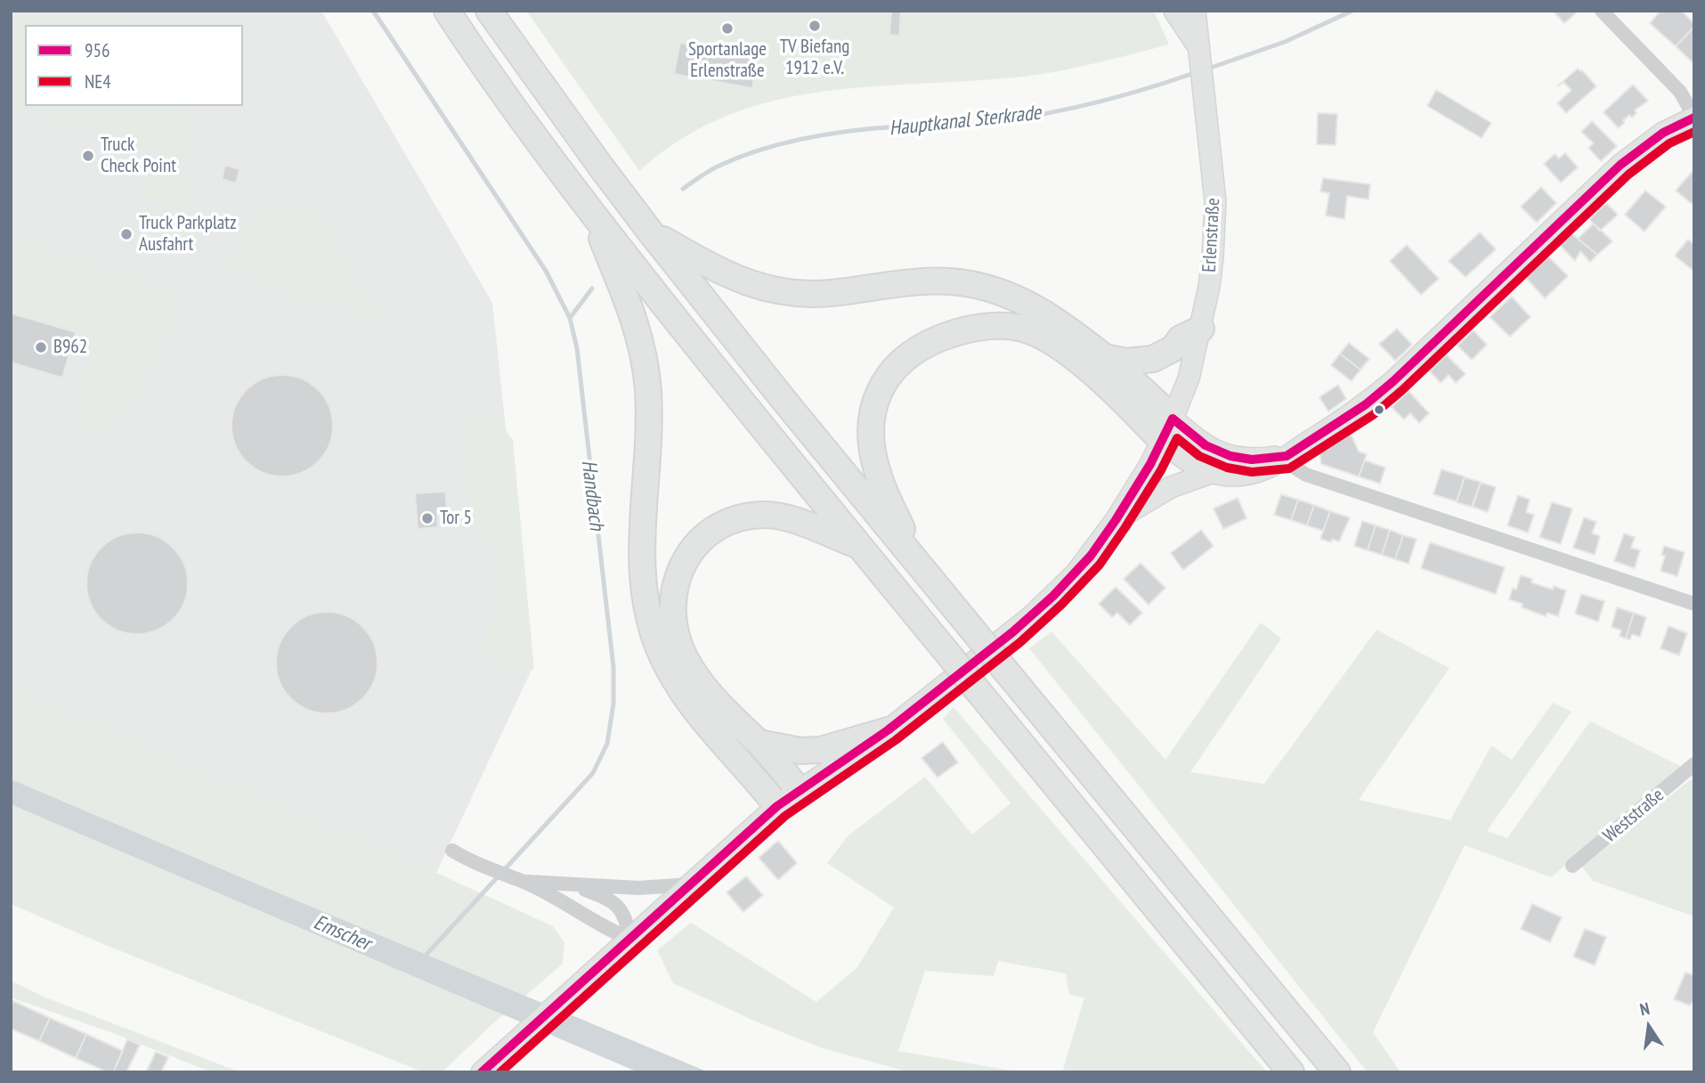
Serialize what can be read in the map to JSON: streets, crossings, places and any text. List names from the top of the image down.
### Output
{
  "streets": {
    "main road": ["Erlenstraße"],
    "street": ["Weststraße"]
  },
  "water": ["Hauptkanal Sterkrade", "Handbach", "Emscher"],
  "places": [
    "TV Biefang 1912 e.V.",
    "Sportanlage Erlenstraße",
    "Truck Check Point",
    "Truck Parkplatz Ausfahrt",
    "B962",
    "Tor 5"
  ],
  "lines": ["transit line 956", "transit line NE4"],
  "legend": ["956", "NE4"],
  "north": "top"
}
